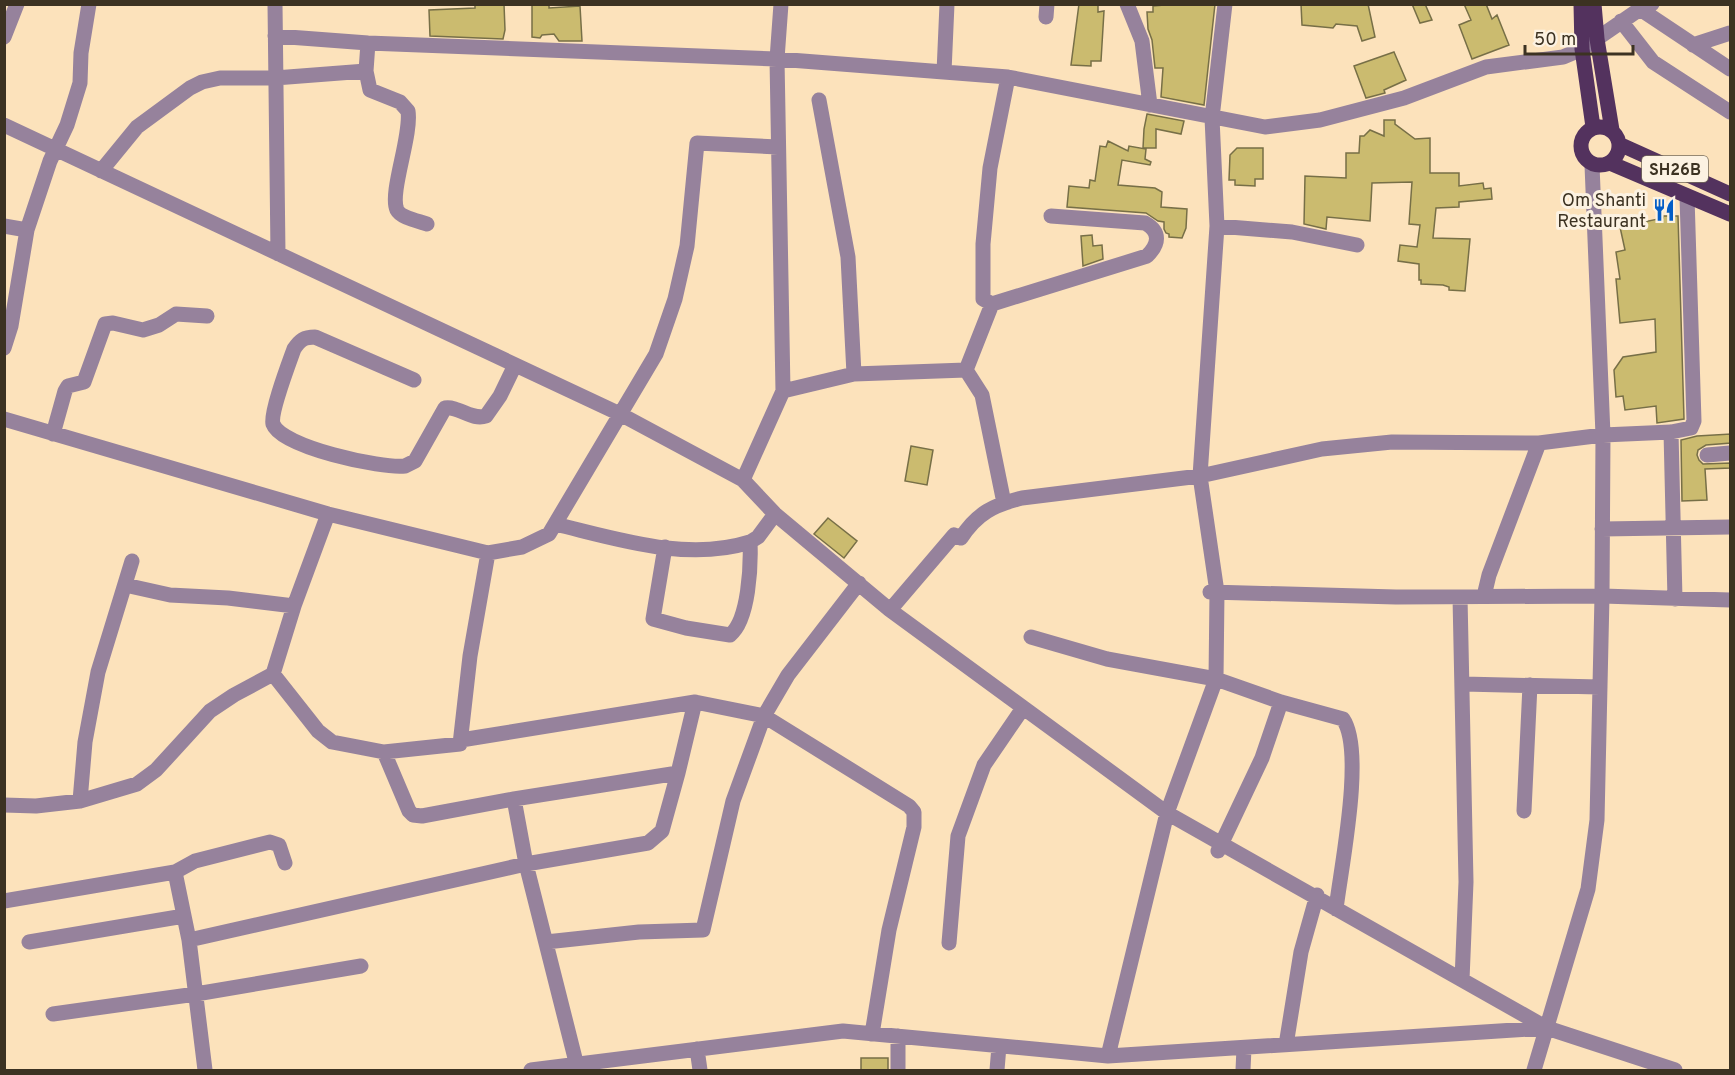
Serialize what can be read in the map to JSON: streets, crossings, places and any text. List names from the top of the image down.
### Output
{
  "streets": {
    "main road": ["SH26B"]
  },
  "places": {
    "restaurant": ["Om Shanti Restaurant"]
  },
  "scale_bar": "50 m"
}
